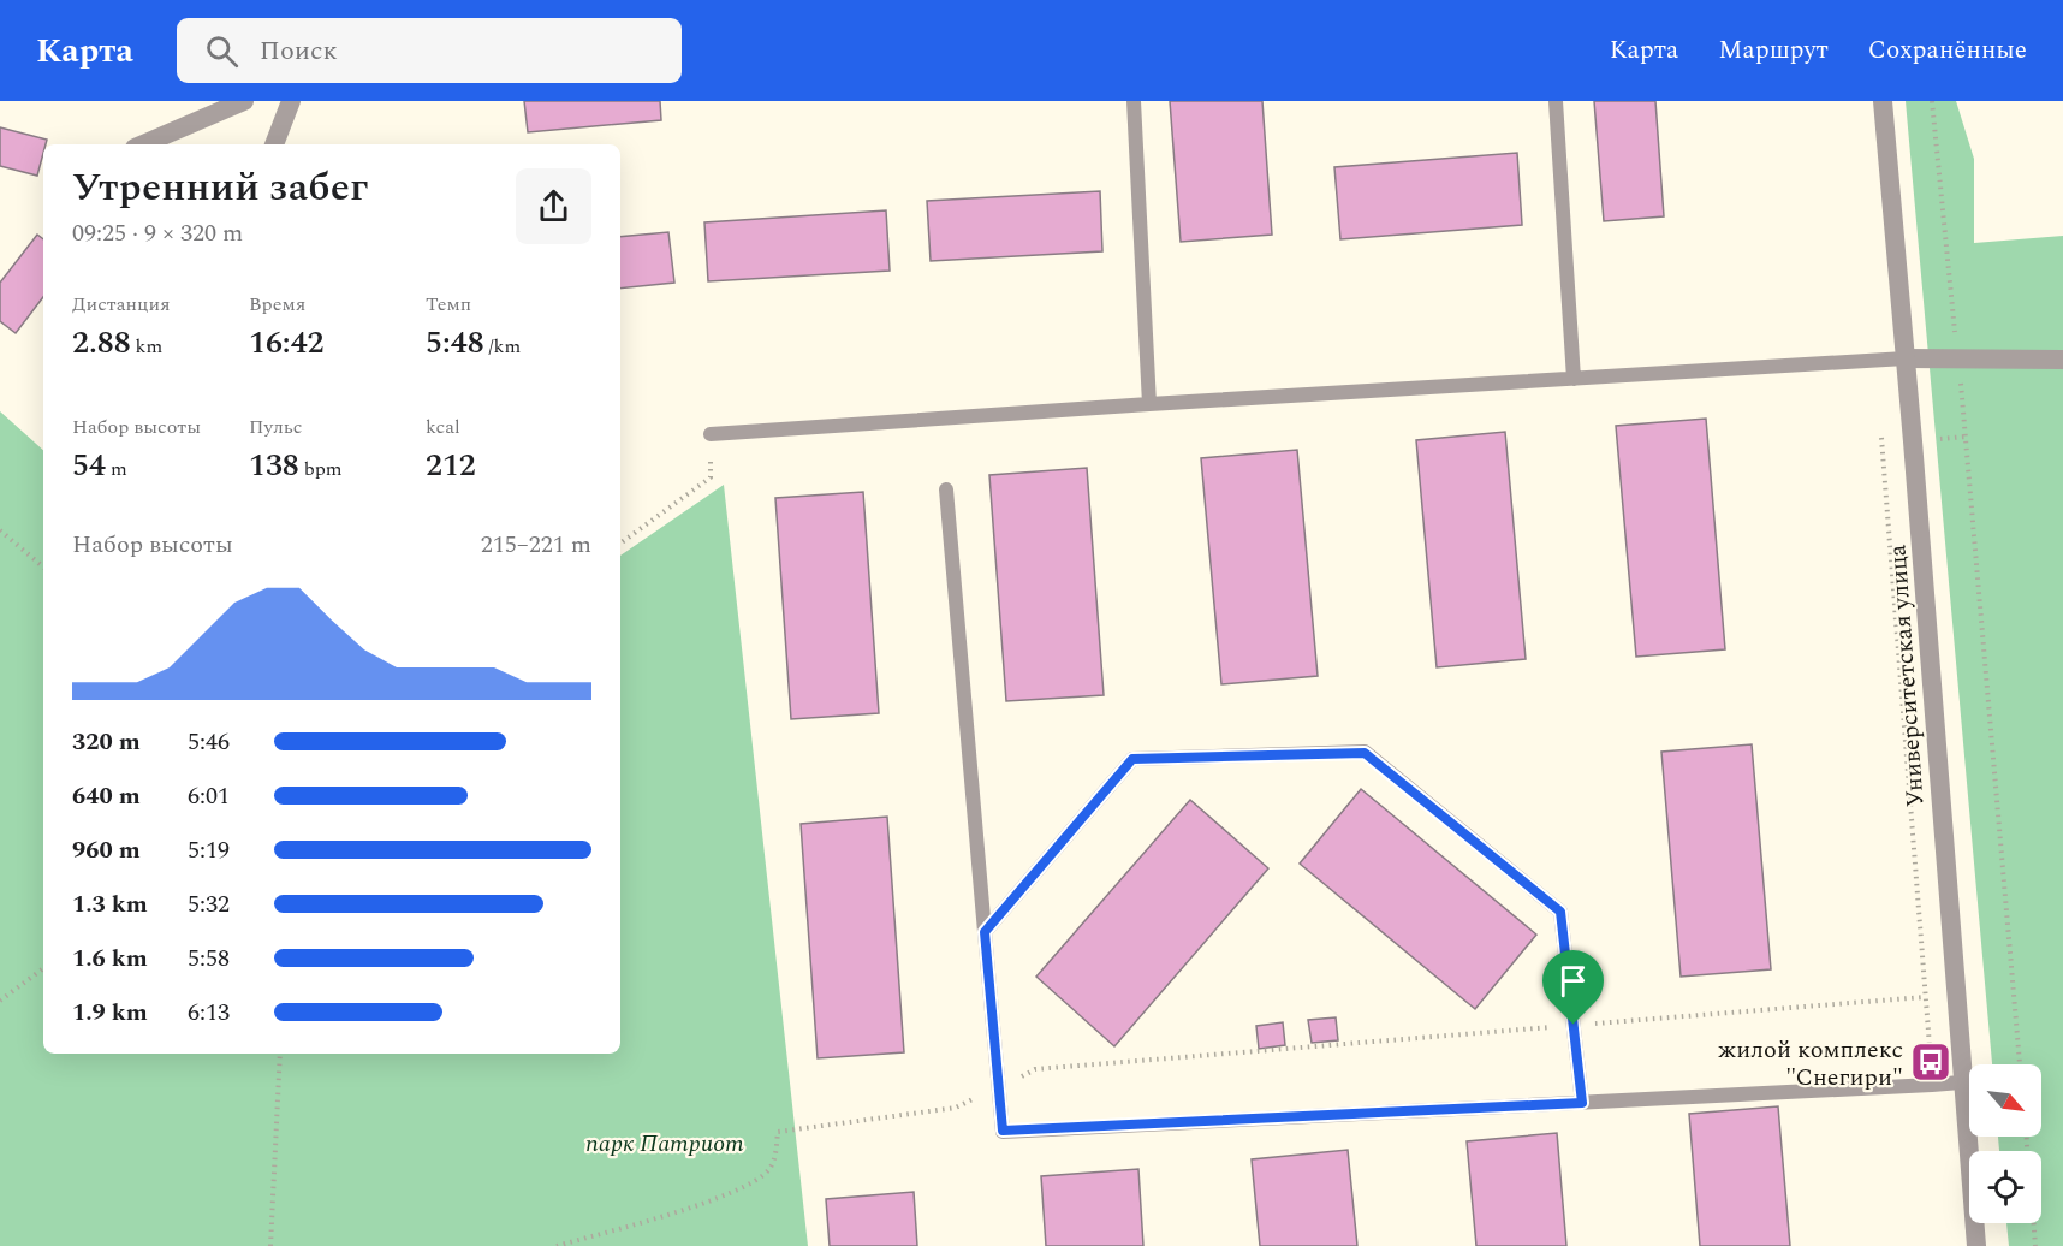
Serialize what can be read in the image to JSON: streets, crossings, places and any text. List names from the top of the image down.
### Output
{
  "streets": {
    "street": ["Университетская улица"]
  },
  "parks": ["парк Патриот"],
  "places": {
    "bus stop": ["жилой комплекс \"Снегири\""]
  },
  "north": "bottom right",
  "page": {
    "header": "Карта",
    "search": "Поиск",
    "nav": ["Карта", "Маршрут", "Сохранённые"],
    "heading": ["Утренний забег", "09:25 · 9 × 320 m"],
    "stats": [
      ["Дистанция", "2.88 km"],
      ["Время", "16:42"],
      ["Темп", "5:48 /km"],
      ["Набор высоты", "54 m"],
      ["Пульс", "138 bpm"],
      ["kcal", "212"]
    ],
    "chart": ["Набор высоты", "215–221 m"],
    "list": [
      {
        "name": "320 m",
        "note": "5:46"
      },
      {
        "name": "640 m",
        "note": "6:01"
      },
      {
        "name": "960 m",
        "note": "5:19"
      },
      {
        "name": "1.3 km",
        "note": "5:32"
      },
      {
        "name": "1.6 km",
        "note": "5:58"
      },
      {
        "name": "1.9 km",
        "note": "6:13"
      }
    ]
  }
}
